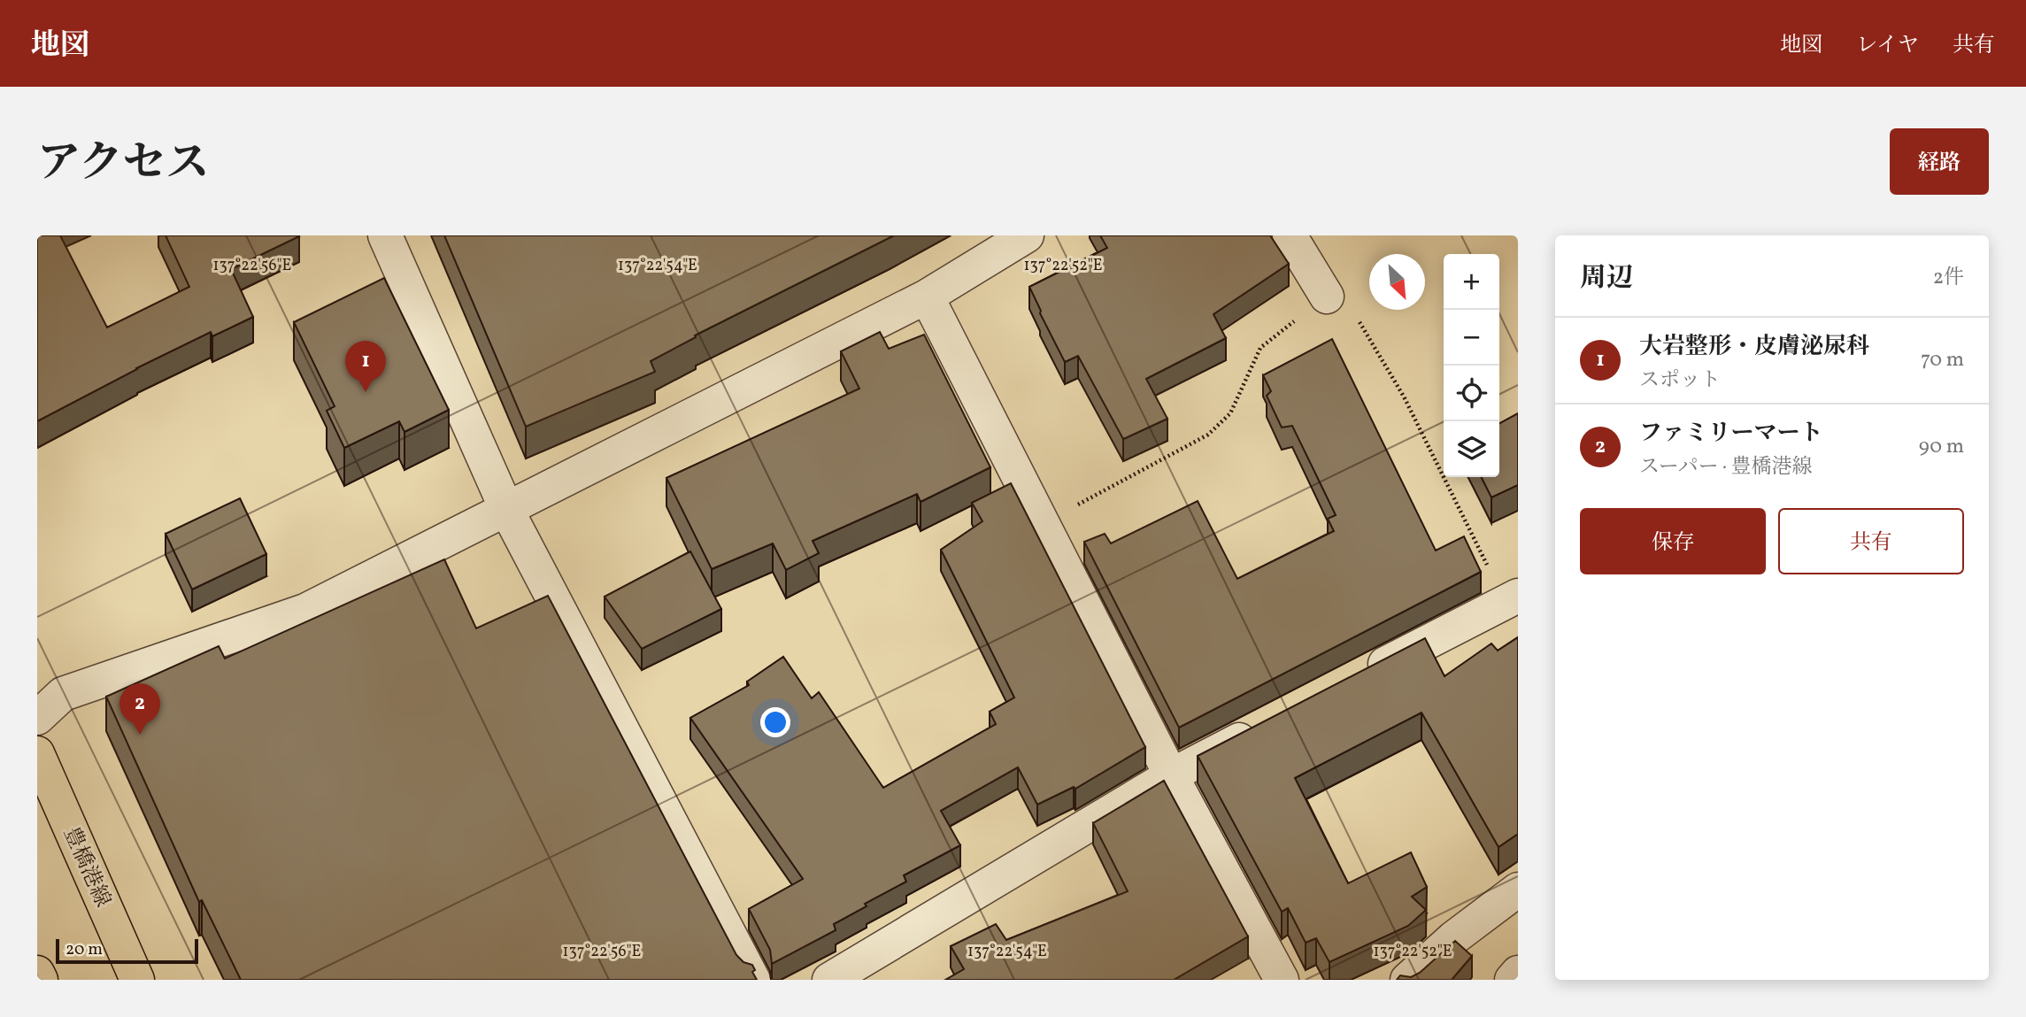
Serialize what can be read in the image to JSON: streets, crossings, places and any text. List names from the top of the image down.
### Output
{
  "streets": {
    "main road": ["豊橋港線"]
  },
  "scale_bar": "20 m",
  "north": "bottom right",
  "page": {
    "header": "地図",
    "nav": ["地図", "レイヤ", "共有"],
    "title": "アクセス",
    "buttons": [
      "経路",
      ["保存", "共有"]
    ],
    "heading": ["周辺", "2件"],
    "map_buttons": ["+", "−"],
    "list": [
      {
        "mark": "1",
        "name": "大岩整形・皮膚泌尿科",
        "note": "スポット",
        "value": "70 m"
      },
      {
        "mark": "2",
        "name": "ファミリーマート",
        "note": "スーパー · 豊橋港線",
        "value": "90 m"
      }
    ],
    "pins": ["1", "2"],
    "scale": "20 m"
  },
  "coordinates": ["137°22'56\"E", "137°22'54\"E", "137°22'52\"E"]
}
